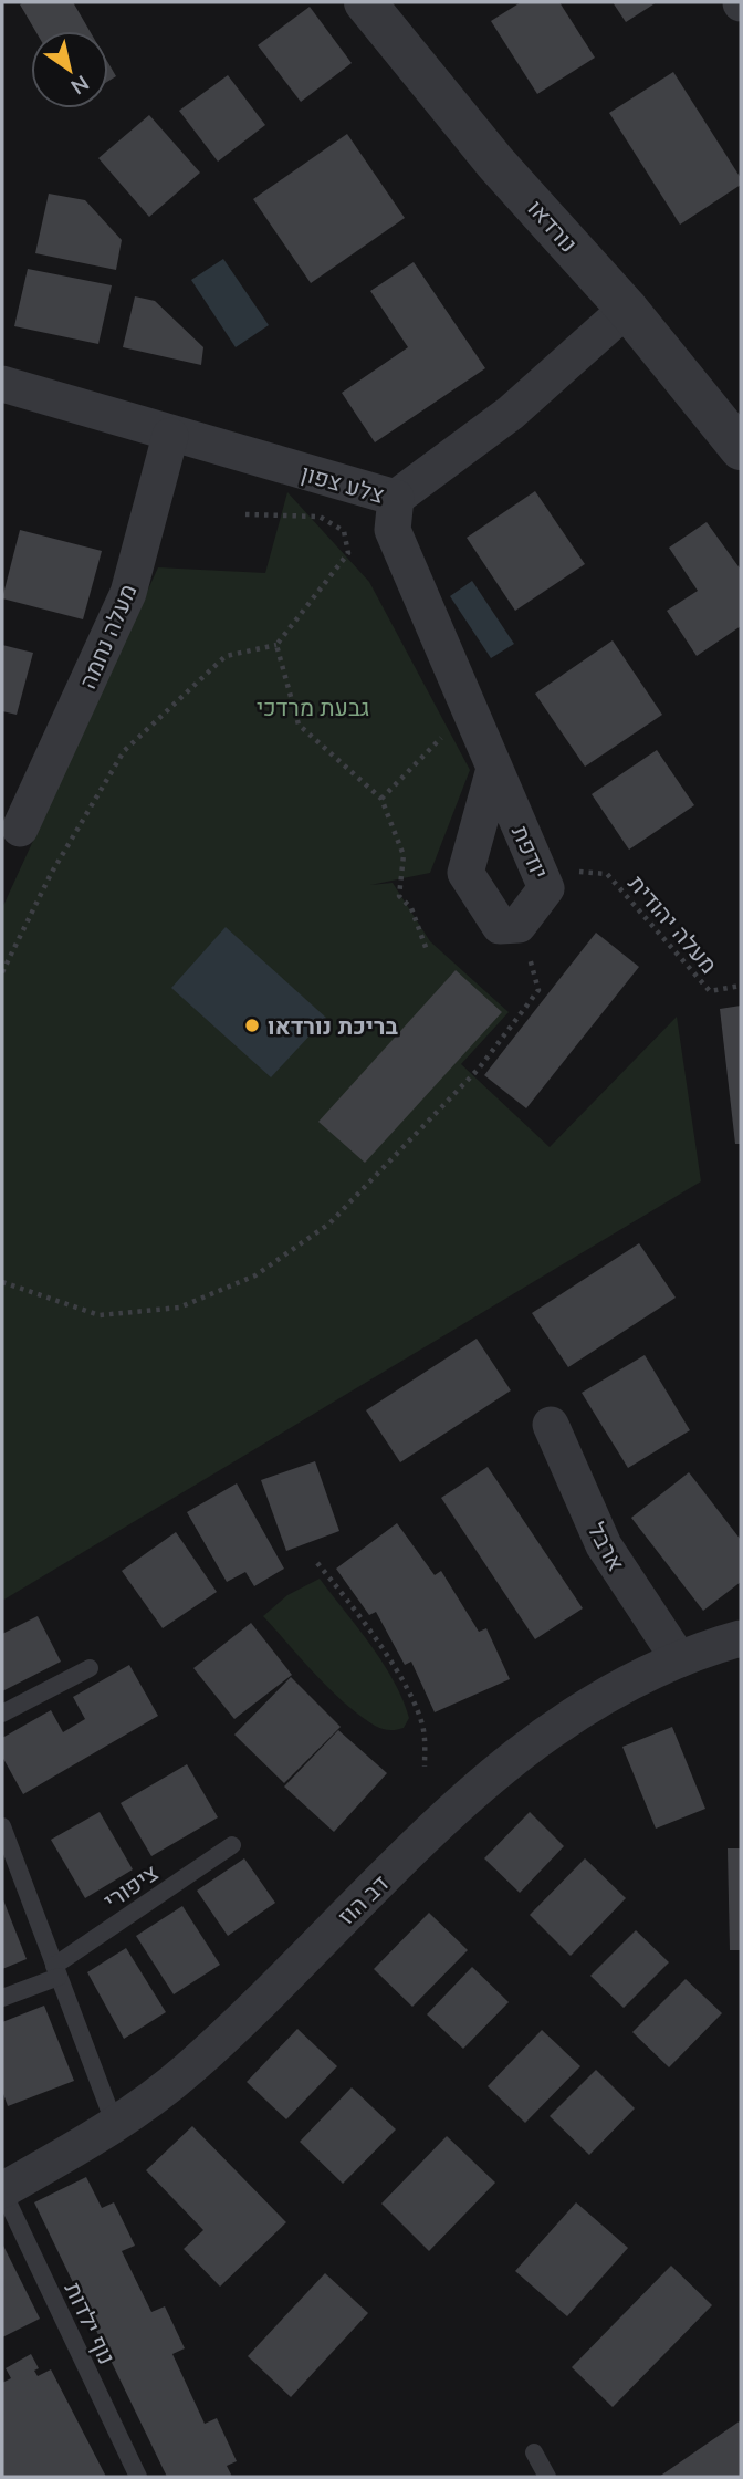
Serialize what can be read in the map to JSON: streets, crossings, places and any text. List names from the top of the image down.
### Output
{
  "streets": {
    "street": [
      "נורדאו",
      "צלע צפון",
      "מעלה נחמה",
      "יודפת",
      "ארבל",
      "דב הוז"
    ],
    "lane": ["ציפורי", "נוף ילדות"],
    "path": ["מעלה יהודית"]
  },
  "crossings": [
    ["נורדאו", "צלע צפון"],
    ["צלע צפון", "מעלה נחמה"],
    ["צלע צפון", "יודפת"],
    ["יודפת", "מעלה יהודית"],
    ["ארבל", "דב הוז"],
    ["דב הוז", "נוף ילדות"]
  ],
  "parks": ["גבעת מרדכי"],
  "places": ["בריכת נורדאו"],
  "north": "bottom right"
}
